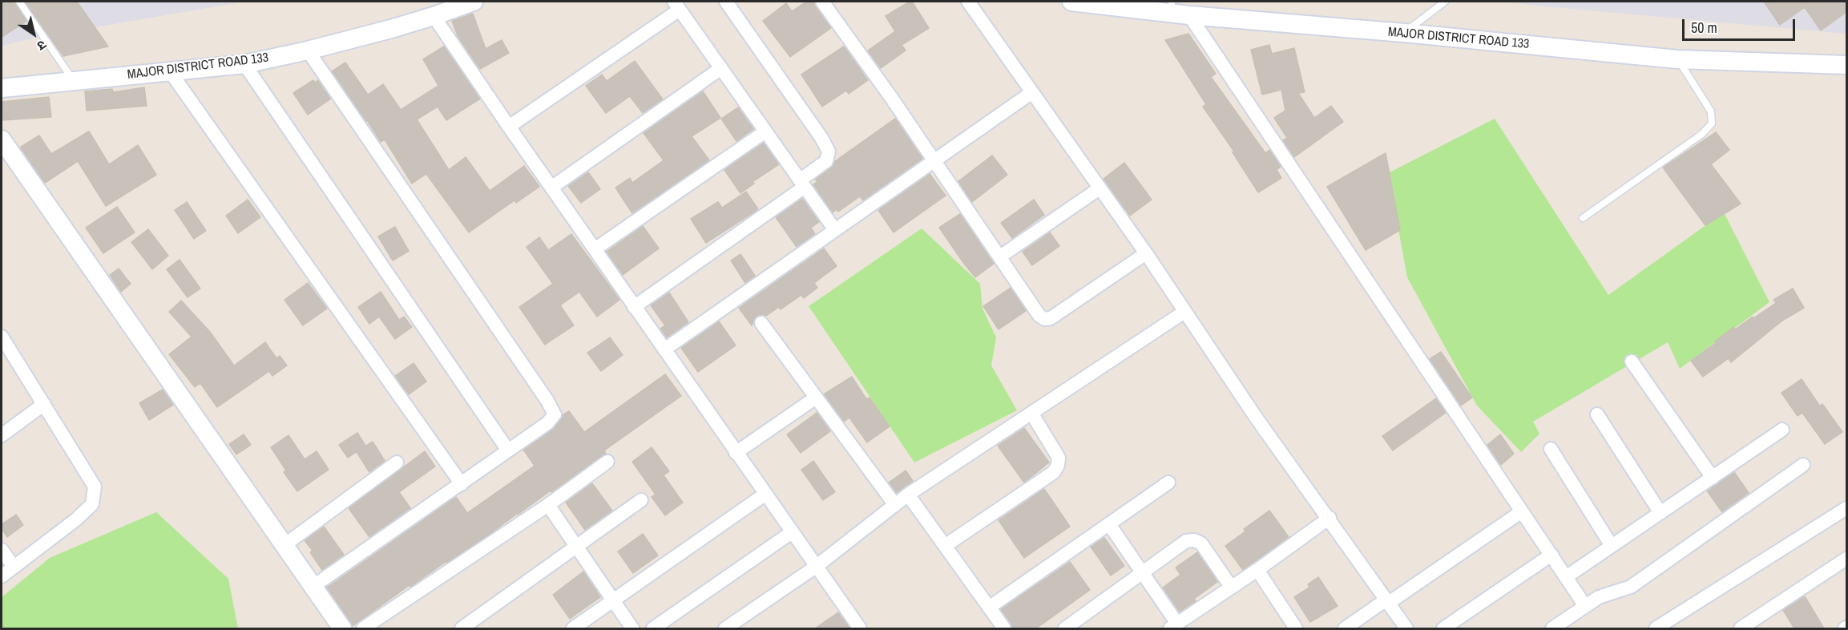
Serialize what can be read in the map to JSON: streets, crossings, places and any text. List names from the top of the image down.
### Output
{
  "streets": {
    "main road": ["MAJOR DISTRICT ROAD 133"]
  },
  "scale_bar": "50 m",
  "north": "bottom right"
}
